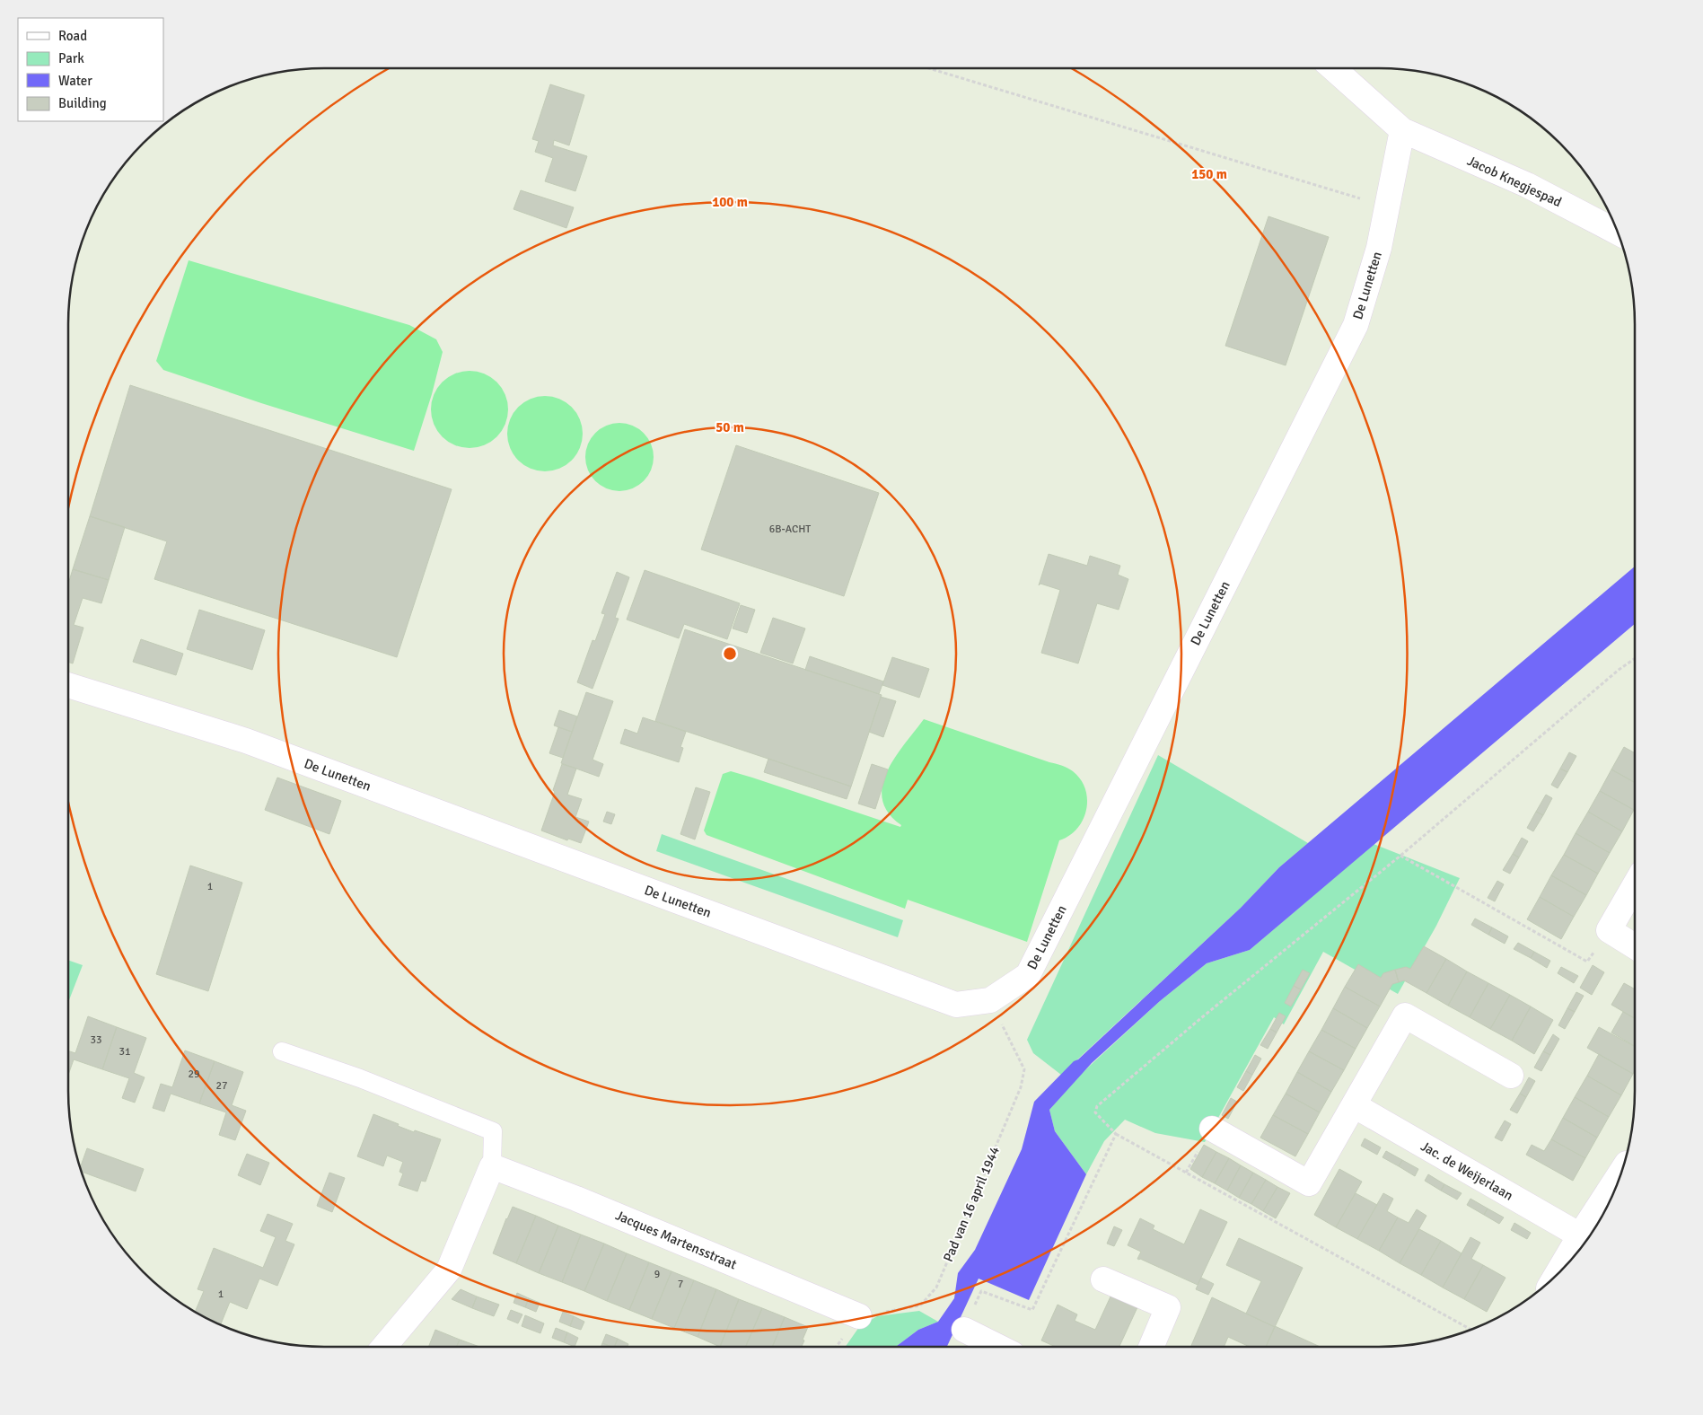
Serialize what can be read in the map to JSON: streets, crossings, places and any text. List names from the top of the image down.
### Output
{
  "streets": {
    "street": [
      "Jacob Knegjespad",
      "De Lunetten",
      "Jac. de Weijerlaan",
      "Jacques Martensstraat"
    ],
    "path": ["Pad van 16 april 1944"]
  },
  "crossings": [
    ["Jacob Knegjespad", "De Lunetten"],
    ["De Lunetten", "Pad van 16 april 1944"],
    ["Pad van 16 april 1944", "Jacques Martensstraat"]
  ],
  "house_numbers": [
    "6B-ACHT",
    "1",
    "33",
    "31",
    "29",
    "27",
    "9",
    "7",
    "1"
  ],
  "legend": [
    "Road",
    "Park",
    "Water",
    "Building"
  ],
  "rings": ["150 m", "100 m", "50 m"]
}
